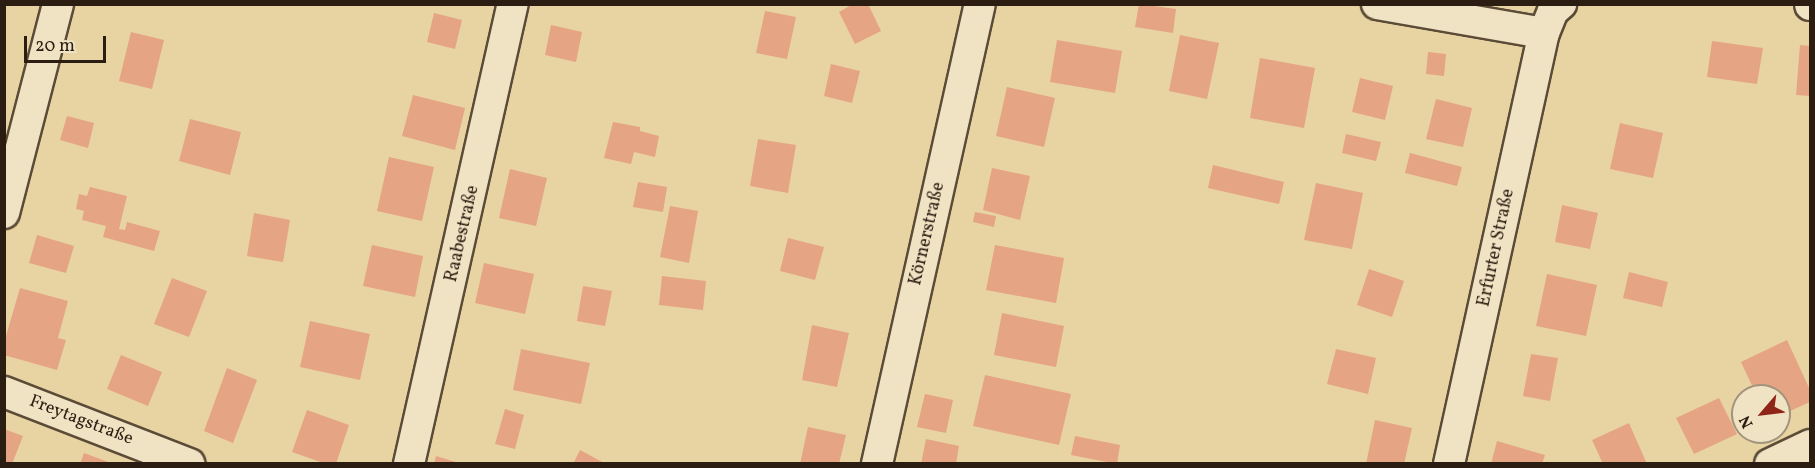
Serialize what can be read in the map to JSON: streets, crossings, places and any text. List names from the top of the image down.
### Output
{
  "streets": {
    "street": [
      "Raabestraße",
      "Körnerstraße",
      "Erfurter Straße",
      "Freytagstraße"
    ]
  },
  "scale_bar": "20 m",
  "north": "bottom left"
}
